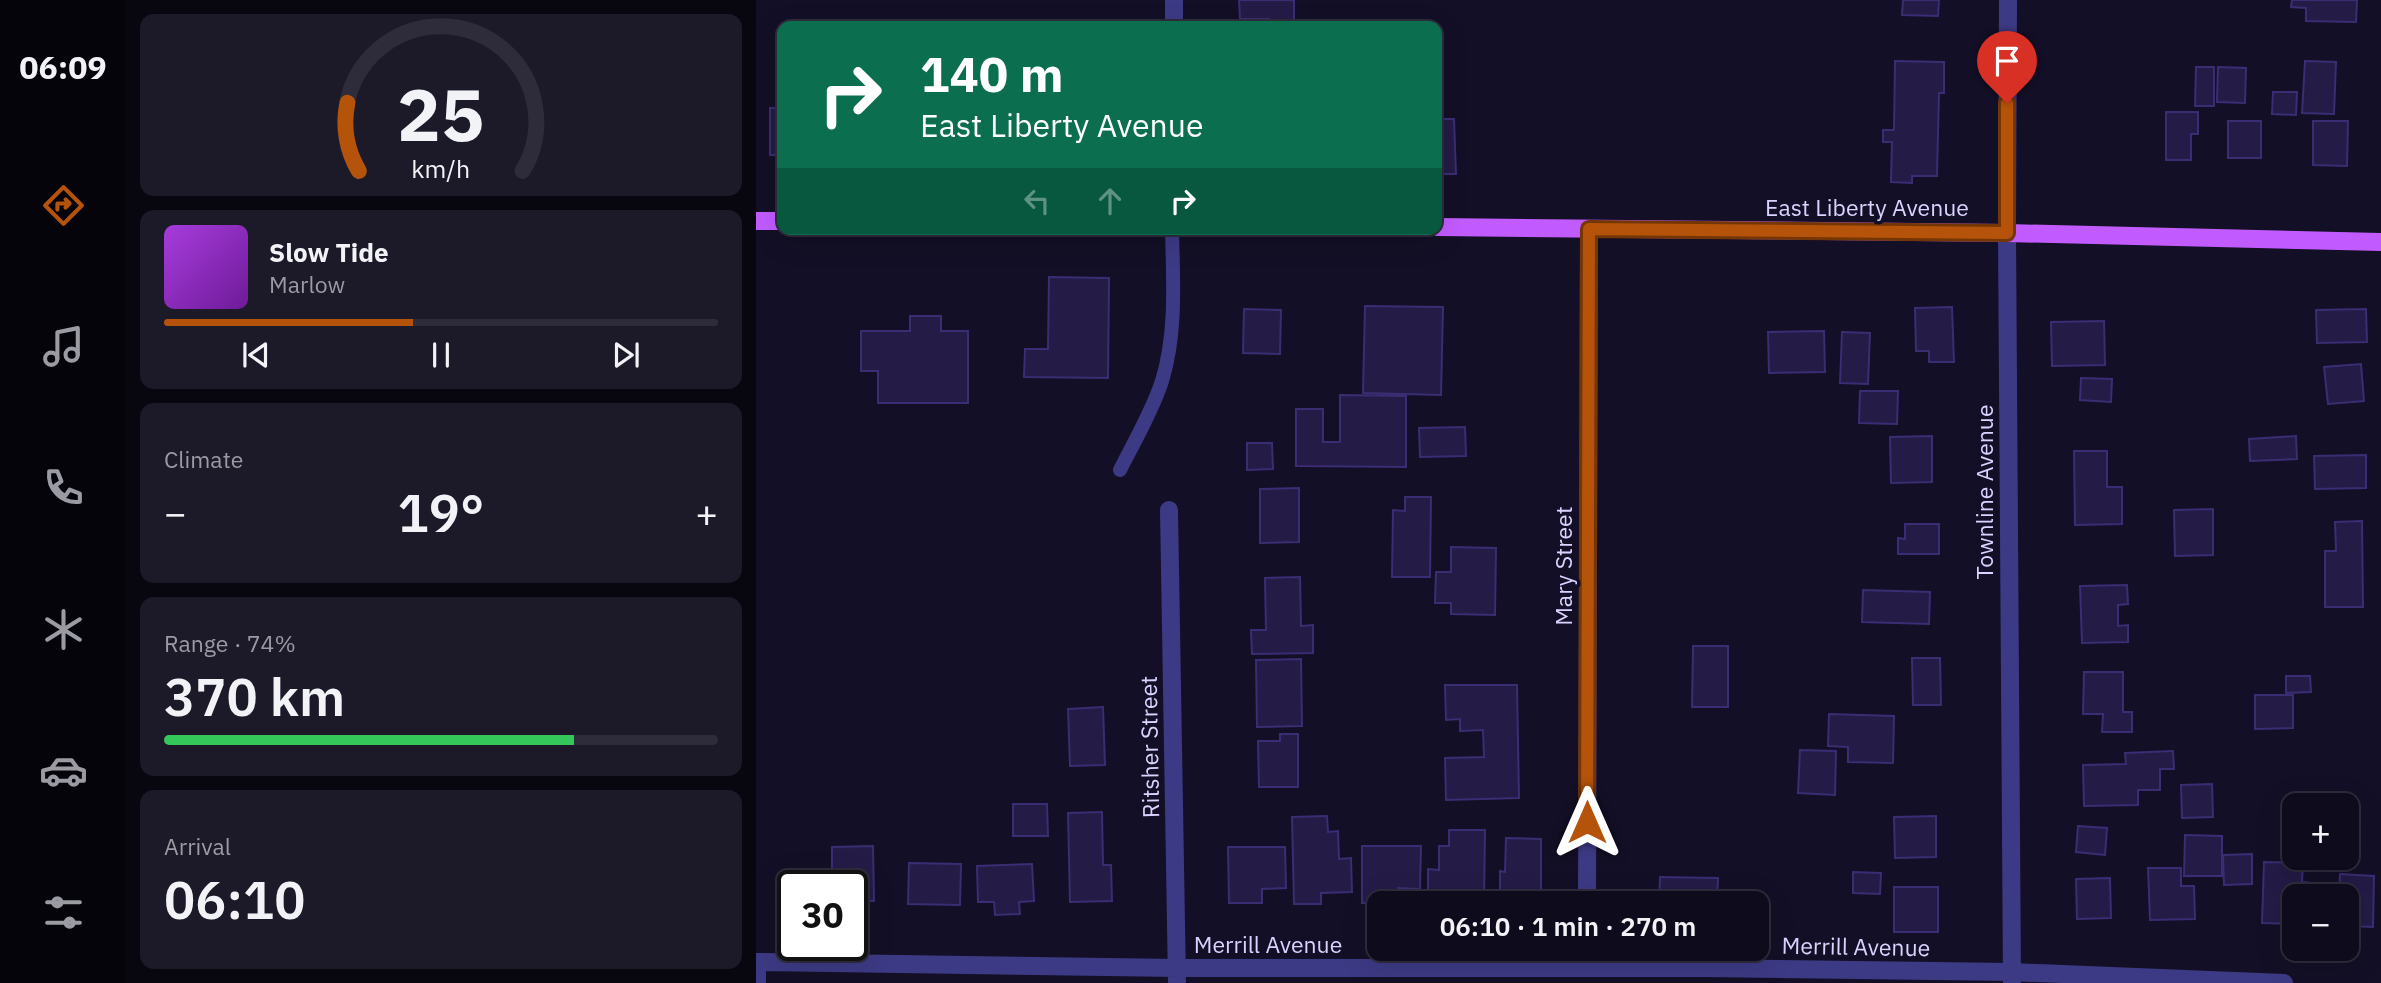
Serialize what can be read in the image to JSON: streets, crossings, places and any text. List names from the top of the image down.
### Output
{
  "streets": {
    "main road": ["East Liberty Avenue"],
    "street": [
      "Townline Avenue",
      "Mary Street",
      "Ritsher Street",
      "Merrill Avenue"
    ]
  },
  "crossings": [
    ["East Liberty Avenue", "Townline Avenue"],
    ["East Liberty Avenue", "Mary Street"],
    ["Townline Avenue", "Merrill Avenue"],
    ["Ritsher Street", "Merrill Avenue"]
  ],
  "page": {
    "tabs": "06:09",
    "turn": ["140 m", "East Liberty Avenue"],
    "song": ["Slow Tide", "Marlow"],
    "tile": [
      "Climate",
      ["Range · 74%", "370 km"],
      ["Arrival", "06:10"]
    ],
    "heat": ["−", "19°", "+"],
    "map_buttons": ["+", "−"],
    "limit": "30",
    "trip": "06:10 · 1 min · 270 m",
    "gauge": ["25", "km/h"]
  }
}
